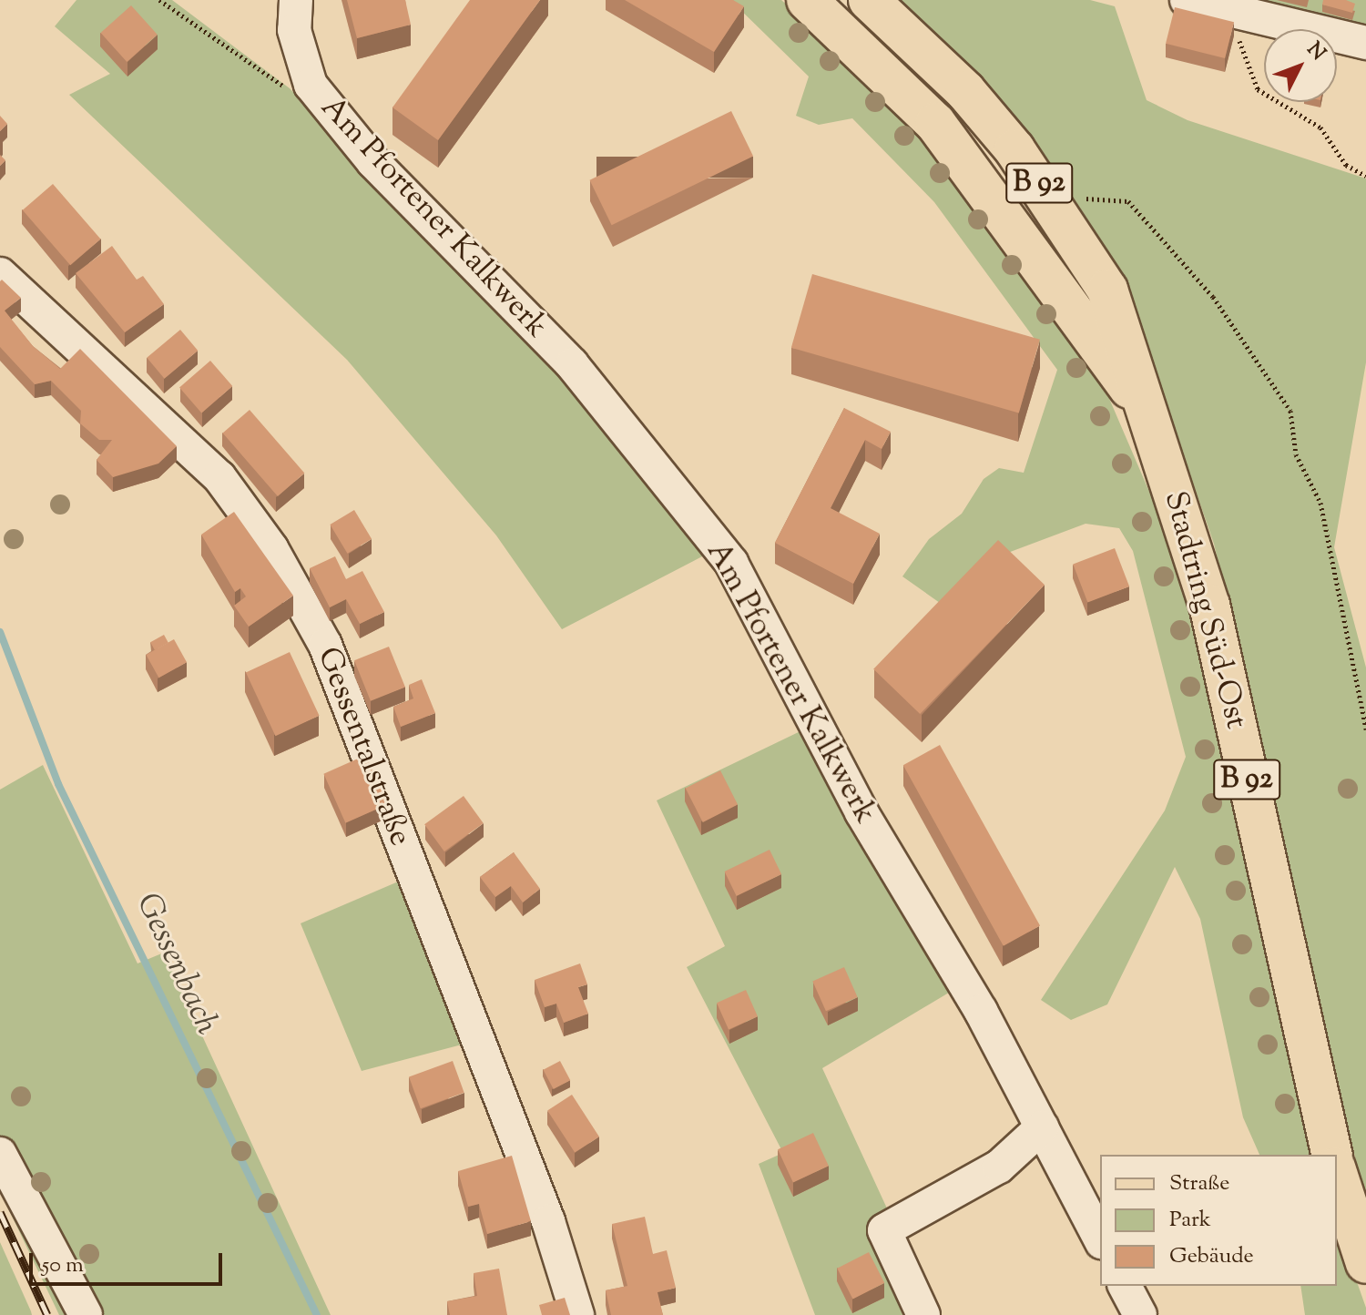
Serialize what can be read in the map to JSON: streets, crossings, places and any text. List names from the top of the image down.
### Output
{
  "streets": {
    "main road": ["B 92", "Stadtring Süd-Ost"],
    "street": ["Am Pfortener Kalkwerk", "Gessentalstraße"]
  },
  "water": ["Gessenbach"],
  "legend": ["Straße", "Park", "Gebäude"],
  "scale_bar": "50 m",
  "north": "top right"
}
